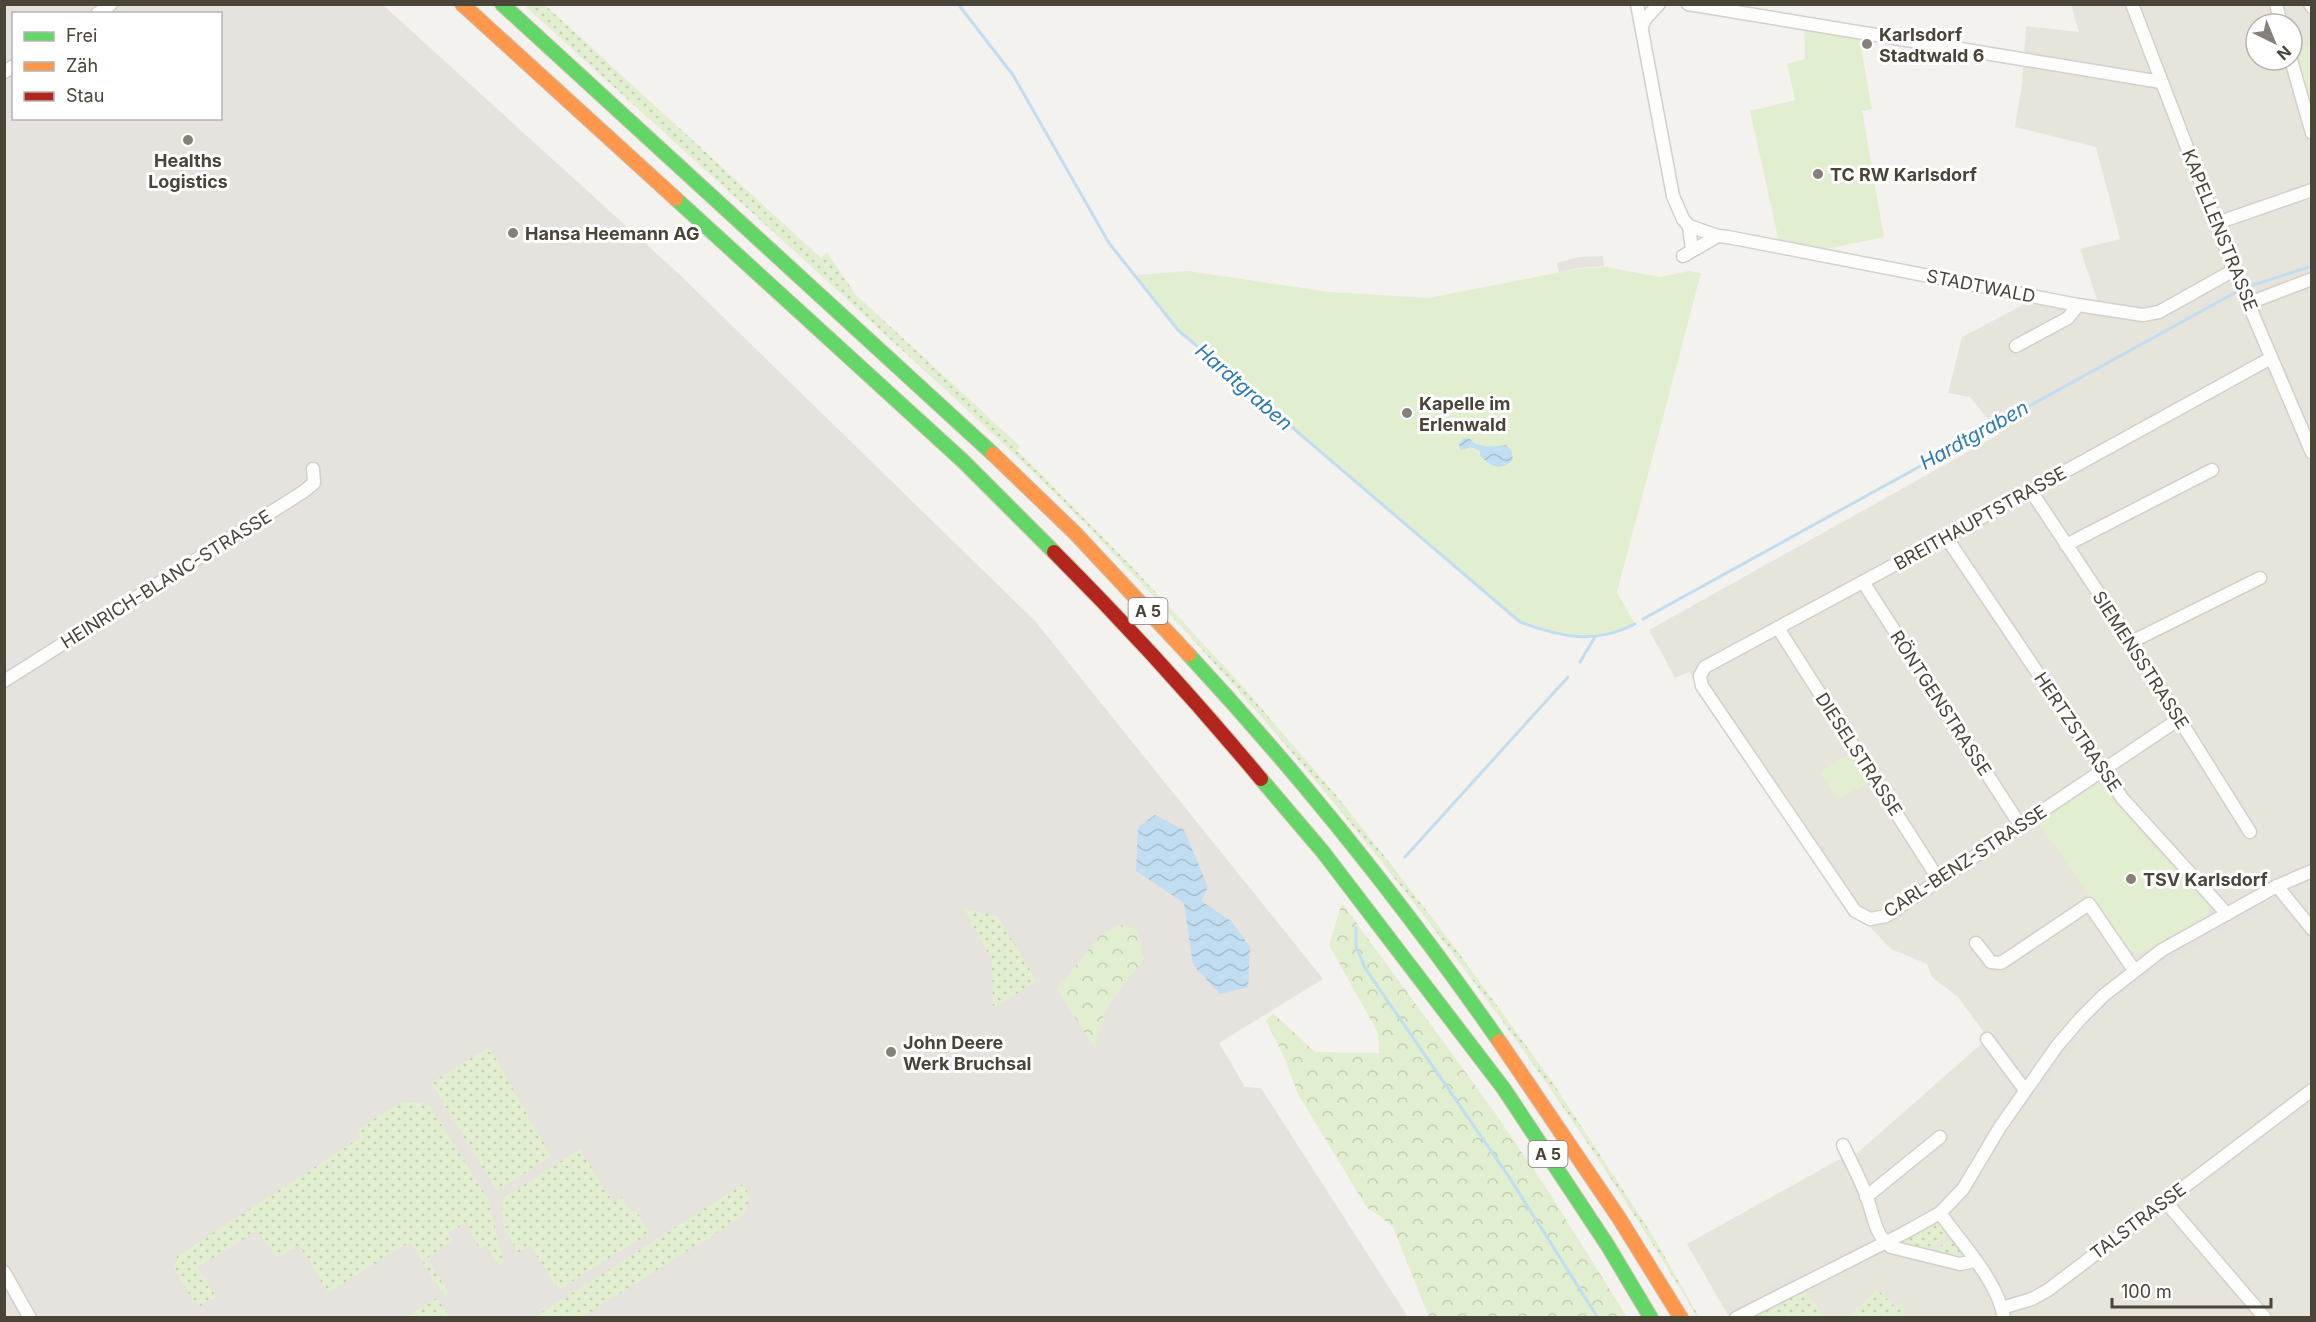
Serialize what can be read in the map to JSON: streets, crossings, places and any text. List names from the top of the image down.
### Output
{
  "streets": {
    "highway": ["A 5"],
    "street": [
      "KAPELLENSTRASSE",
      "STADTWALD",
      "BREITHAUPTSTRASSE",
      "HEINRICH-BLANC-STRASSE",
      "SIEMENSSTRASSE",
      "RÖNTGENSTRASSE",
      "HERTZSTRASSE",
      "DIESELSTRASSE",
      "CARL-BENZ-STRASSE",
      "TALSTRASSE"
    ]
  },
  "crossings": [
    ["KAPELLENSTRASSE", "STADTWALD"],
    ["KAPELLENSTRASSE", "BREITHAUPTSTRASSE"],
    ["BREITHAUPTSTRASSE", "SIEMENSSTRASSE"],
    ["BREITHAUPTSTRASSE", "RÖNTGENSTRASSE"],
    ["BREITHAUPTSTRASSE", "HERTZSTRASSE"],
    ["BREITHAUPTSTRASSE", "DIESELSTRASSE"],
    ["BREITHAUPTSTRASSE", "CARL-BENZ-STRASSE"],
    ["SIEMENSSTRASSE", "CARL-BENZ-STRASSE"],
    ["RÖNTGENSTRASSE", "CARL-BENZ-STRASSE"],
    ["HERTZSTRASSE", "CARL-BENZ-STRASSE"],
    ["DIESELSTRASSE", "CARL-BENZ-STRASSE"]
  ],
  "water": ["Hardtgraben"],
  "places": [
    "Karlsdorf Stadtwald 6",
    "Healths Logistics",
    "TC RW Karlsdorf",
    "Hansa Heemann AG",
    "Kapelle im Erlenwald",
    "TSV Karlsdorf",
    "John Deere Werk Bruchsal"
  ],
  "legend": ["Frei", "Zäh", "Stau"],
  "scale_bar": "100 m",
  "north": "bottom right"
}
